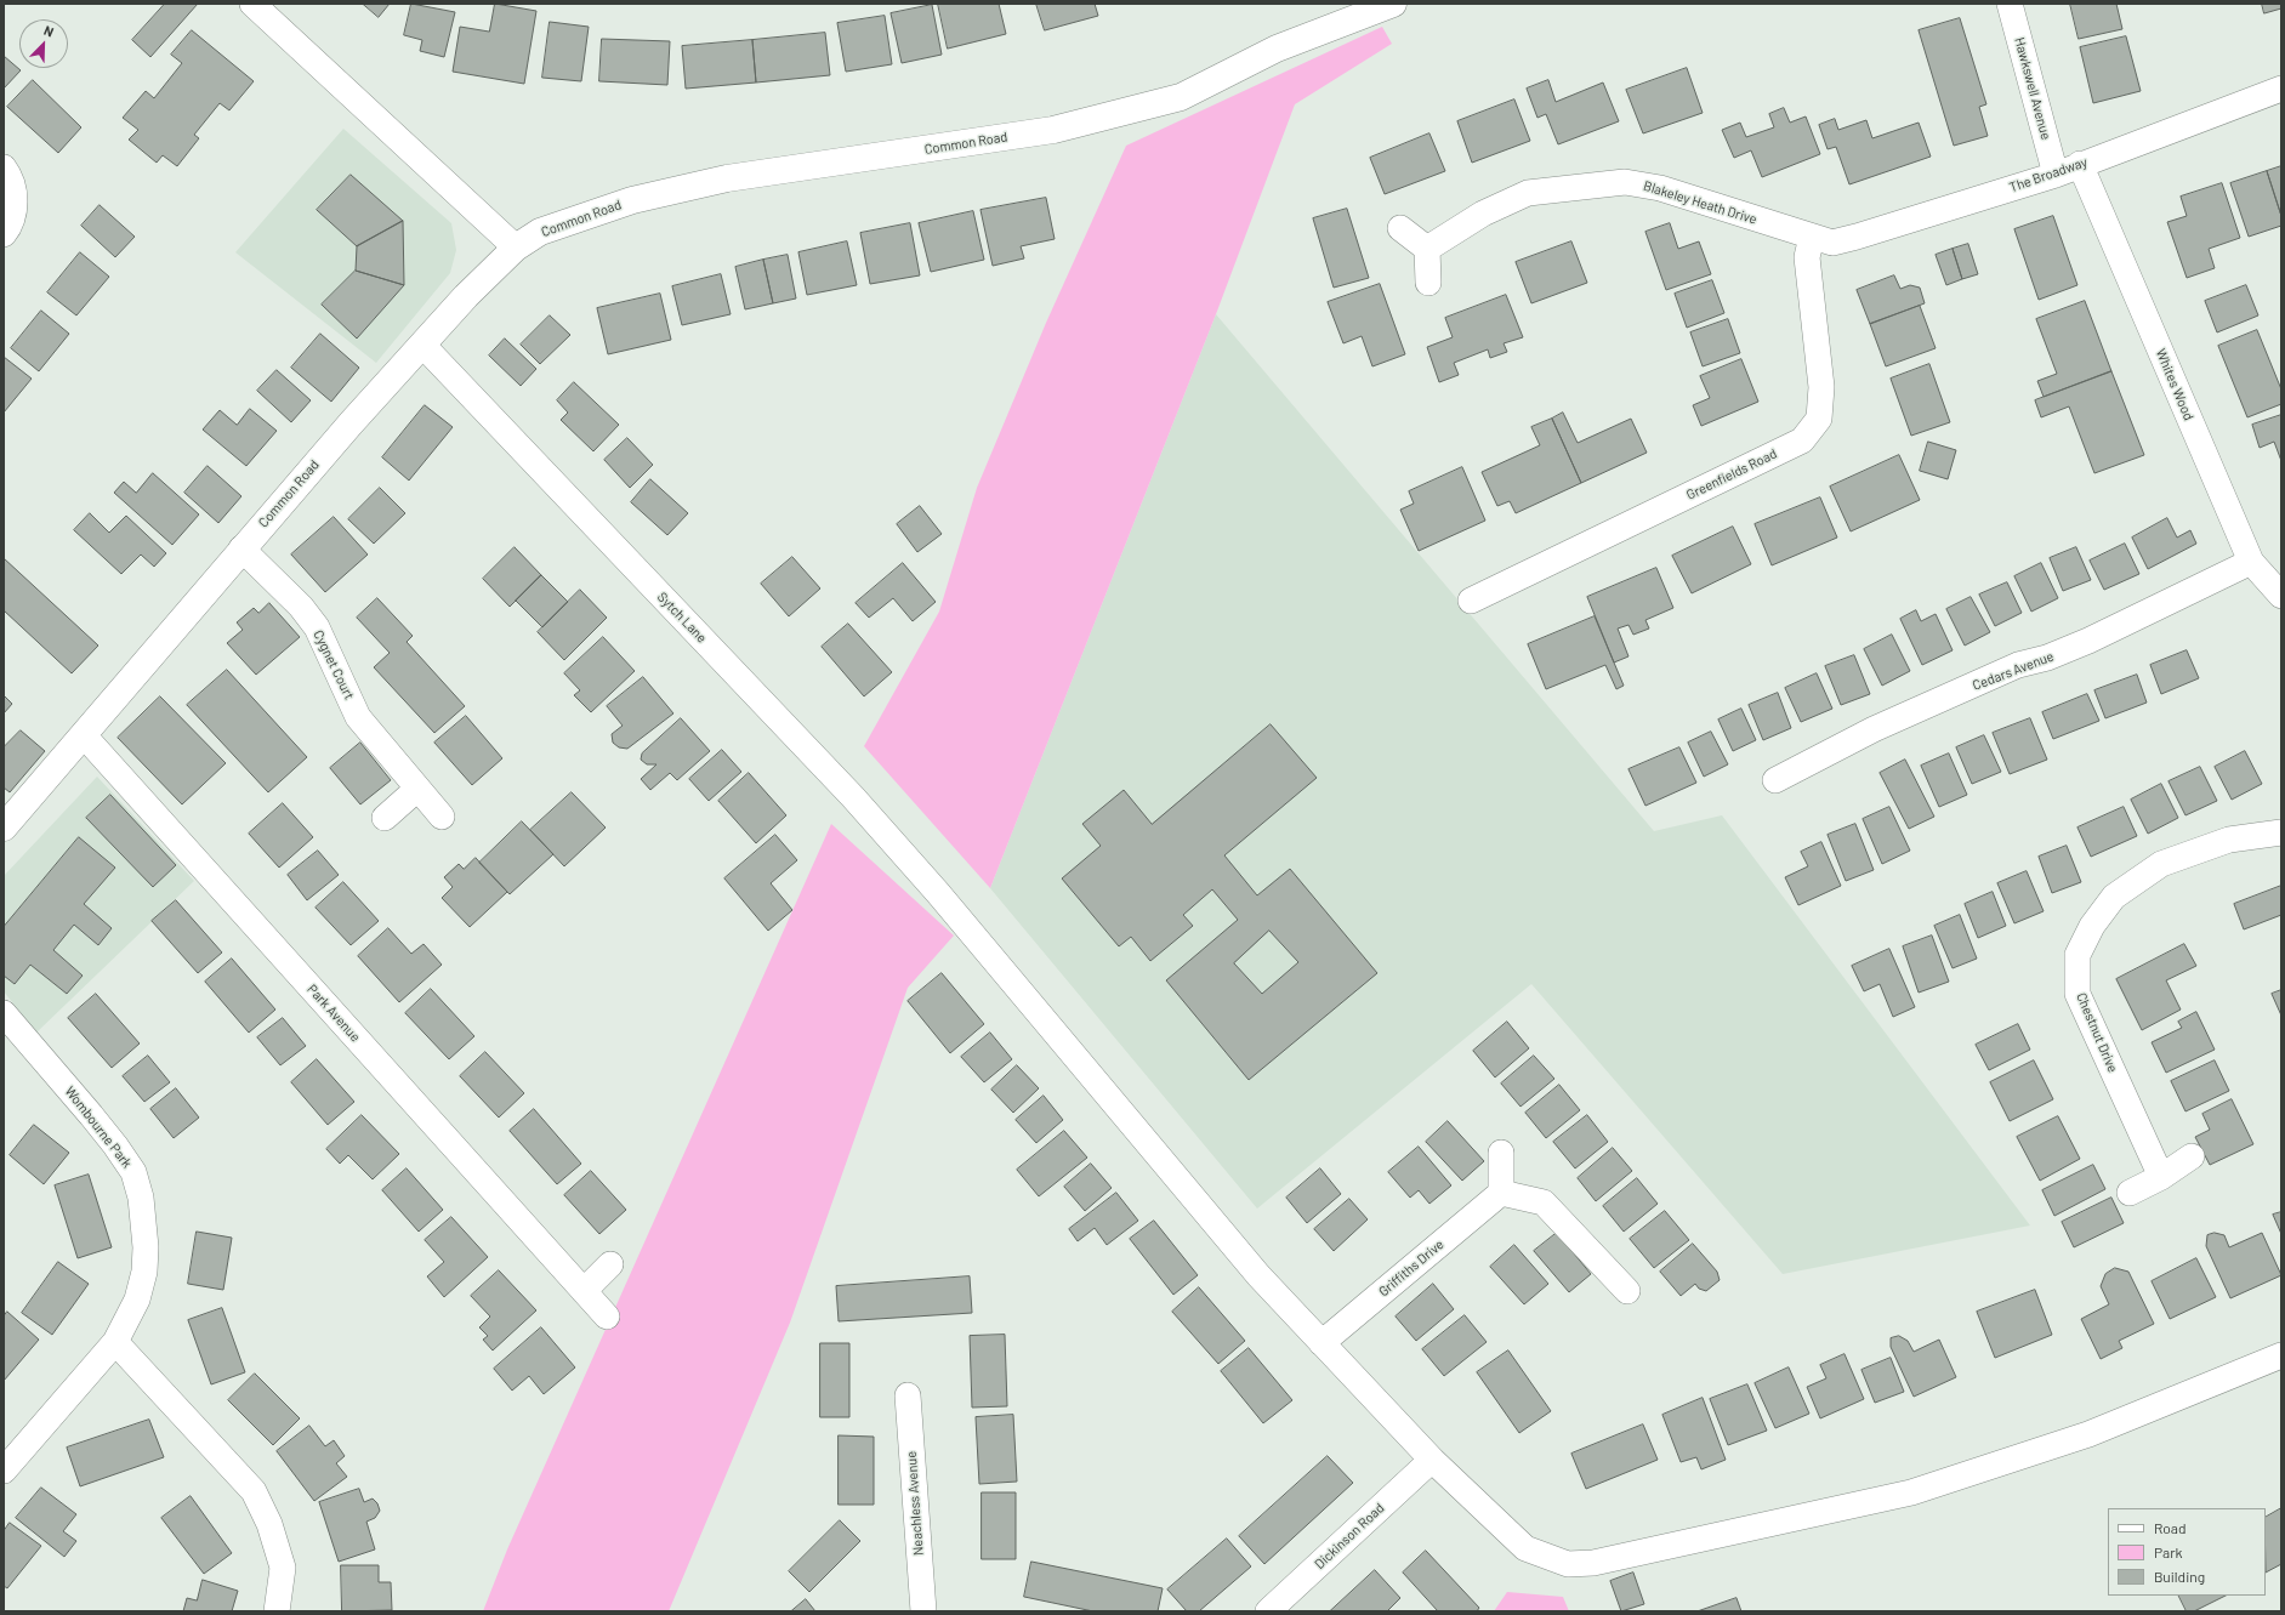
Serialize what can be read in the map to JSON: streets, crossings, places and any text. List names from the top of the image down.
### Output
{
  "streets": {
    "street": [
      "Hawkswell Avenue",
      "Common Road",
      "The Broadway",
      "Blakeley Heath Drive",
      "Whites Wood",
      "Greenfields Road",
      "Sytch Lane",
      "Cygnet Court",
      "Cedars Avenue",
      "Park Avenue",
      "Chestnut Drive",
      "Wombourne Park",
      "Griffiths Drive",
      "Neachless Avenue",
      "Dickinson Road"
    ]
  },
  "crossings": [
    ["Hawkswell Avenue", "The Broadway"],
    ["Common Road", "Sytch Lane"],
    ["Common Road", "Cygnet Court"],
    ["Common Road", "Park Avenue"],
    ["The Broadway", "Blakeley Heath Drive"],
    ["The Broadway", "Whites Wood"],
    ["The Broadway", "Greenfields Road"],
    ["Blakeley Heath Drive", "Greenfields Road"],
    ["Whites Wood", "Cedars Avenue"],
    ["Sytch Lane", "Griffiths Drive"],
    ["Sytch Lane", "Dickinson Road"]
  ],
  "legend": ["Road", "Park", "Building"],
  "north": "top right"
}
